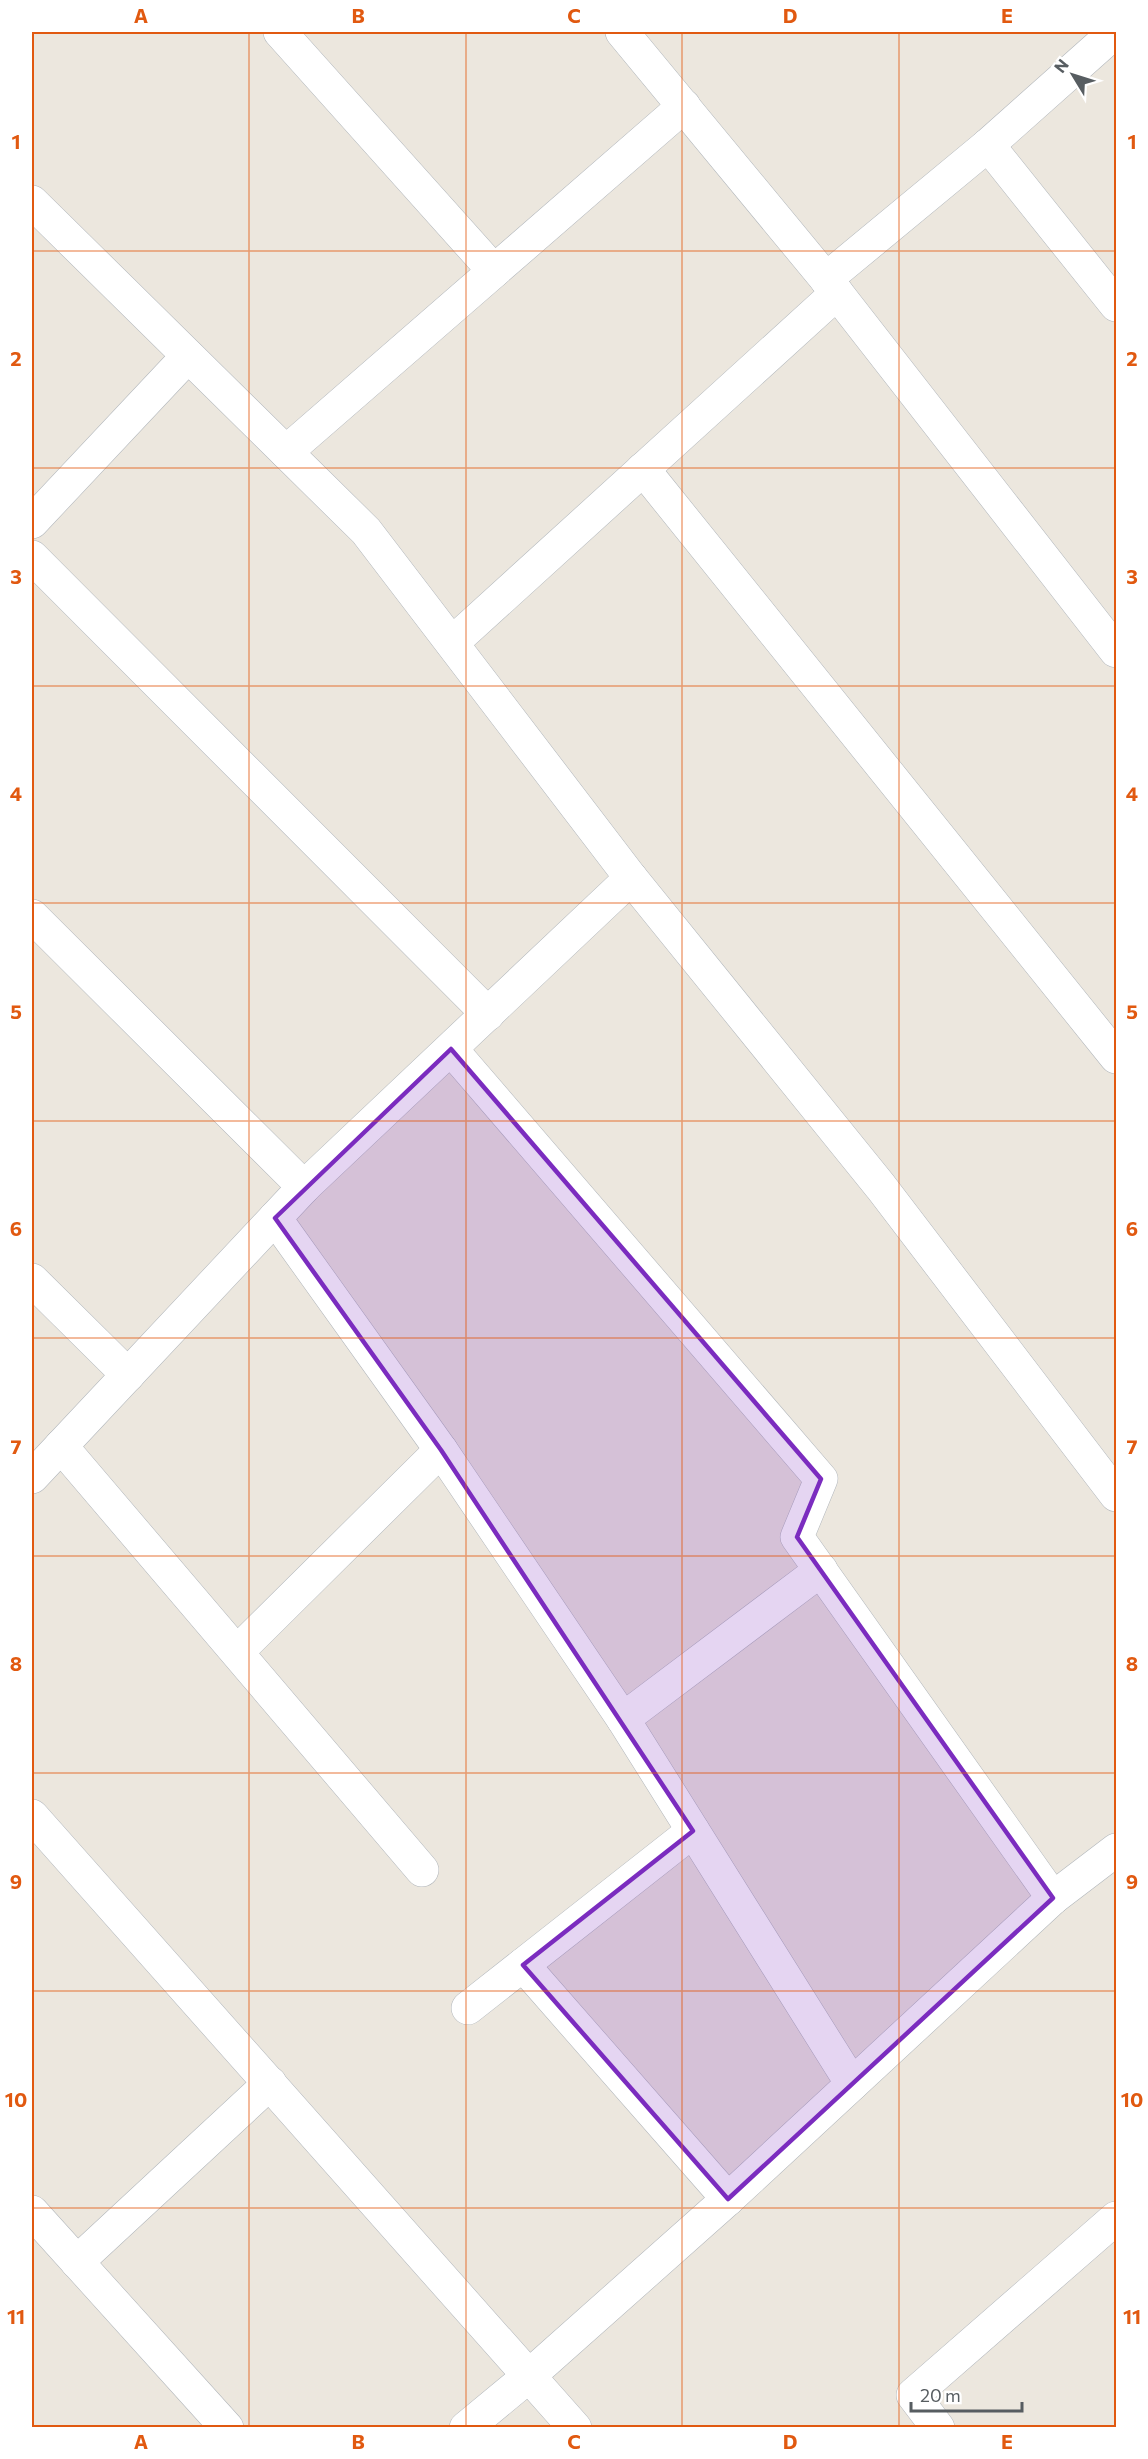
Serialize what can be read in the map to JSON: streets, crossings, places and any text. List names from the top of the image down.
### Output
{
  "scale_bar": "20 m",
  "north": "top left",
  "grid": {
    "columns": [
      "A",
      "B",
      "C",
      "D",
      "E"
    ],
    "rows": [
      "1",
      "2",
      "3",
      "4",
      "5",
      "6",
      "7",
      "8",
      "9",
      "10",
      "11"
    ]
  }
}
